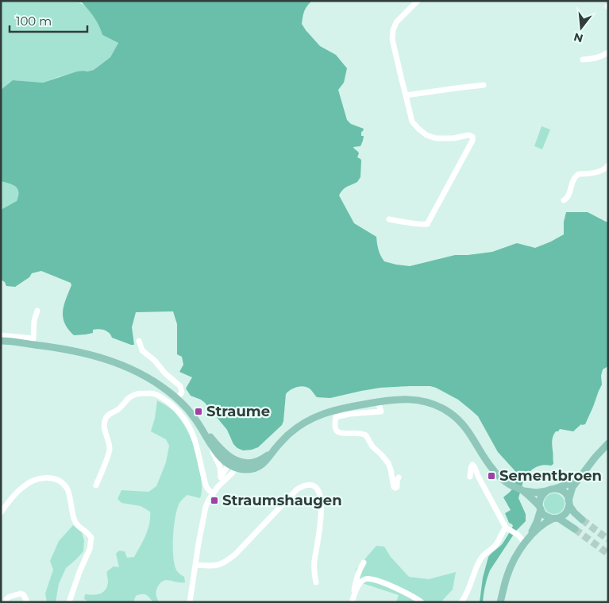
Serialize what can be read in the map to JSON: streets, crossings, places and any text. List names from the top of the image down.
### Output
{
  "places": {
    "transit": ["Straume", "Sementbroen", "Straumshaugen"]
  },
  "scale_bar": "100 m",
  "north": "bottom"
}
